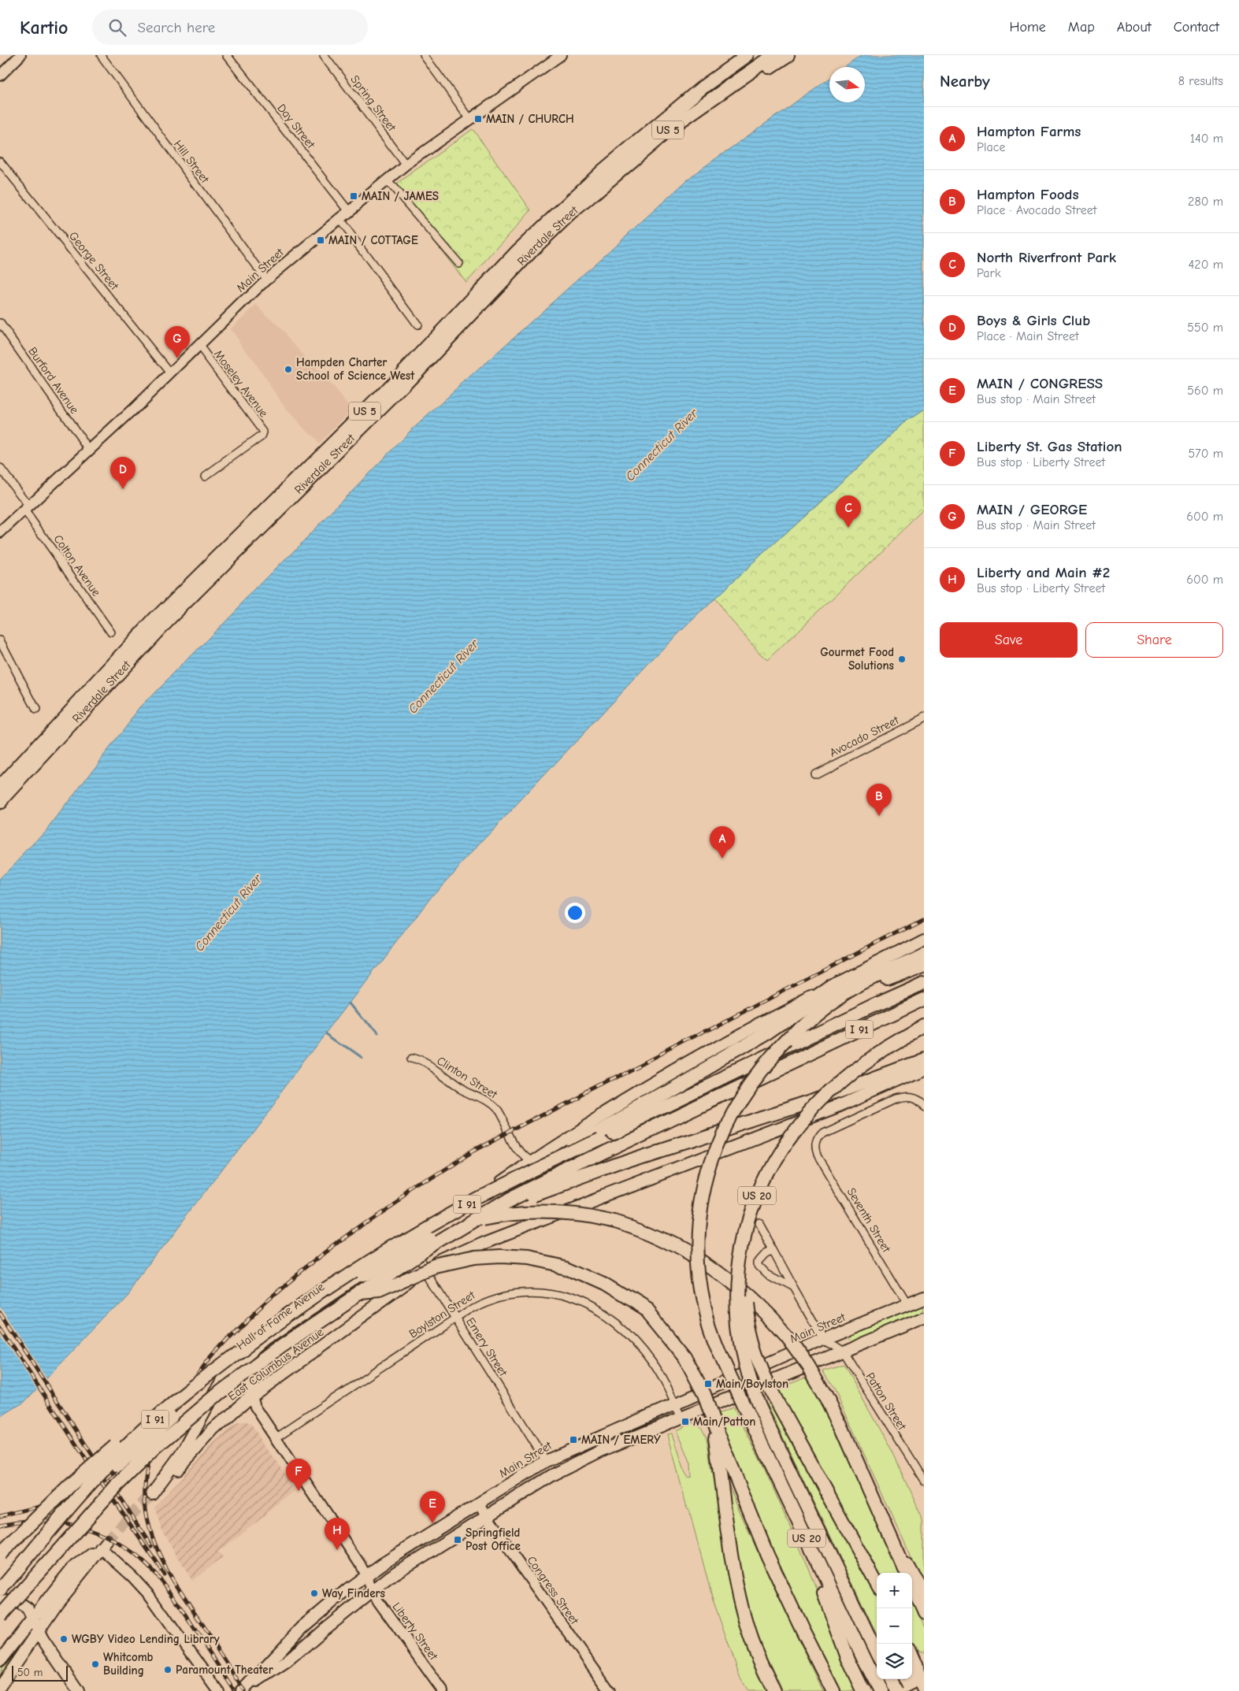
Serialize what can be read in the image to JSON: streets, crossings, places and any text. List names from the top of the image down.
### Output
{
  "streets": {
    "highway": [
      "US 5",
      "Riverdale Street",
      "I 91",
      "US 20"
    ],
    "main road": [
      "Main Street",
      "Hall of Fame Avenue",
      "East Columbus Avenue",
      "Congress Street",
      "Liberty Street"
    ],
    "street": [
      "Spring Street",
      "Day Street",
      "Hill Street",
      "George Street",
      "Burford Avenue",
      "Moseley Avenue",
      "Colton Avenue",
      "Avocado Street",
      "Clinton Street",
      "Seventh Street",
      "Boylston Street",
      "Emery Street",
      "Patton Street"
    ]
  },
  "crossings": [
    ["Spring Street", "Main Street"],
    ["Day Street", "Main Street"],
    ["Hill Street", "Main Street"],
    ["George Street", "Main Street"],
    ["Main Street", "Burford Avenue"],
    ["Main Street", "Moseley Avenue"],
    ["Main Street", "Colton Avenue"],
    ["Main Street", "Seventh Street"],
    ["Main Street", "Boylston Street"],
    ["Main Street", "Emery Street"],
    ["Main Street", "Patton Street"],
    ["Main Street", "Congress Street"],
    ["Main Street", "Liberty Street"],
    ["I 91", "Clinton Street"],
    ["I 91", "Hall of Fame Avenue"],
    ["Clinton Street", "Hall of Fame Avenue"],
    ["Boylston Street", "Emery Street"],
    ["Boylston Street", "Liberty Street"],
    ["Hall of Fame Avenue", "Emery Street"],
    ["Hall of Fame Avenue", "East Columbus Avenue"],
    ["Hall of Fame Avenue", "Liberty Street"],
    ["Emery Street", "East Columbus Avenue"],
    ["East Columbus Avenue", "Liberty Street"]
  ],
  "water": ["Connecticut River"],
  "places": {
    "transit": [
      "MAIN / CHURCH",
      "MAIN / JAMES",
      "MAIN / COTTAGE",
      "Main/Boylston",
      "Main/Patton",
      "MAIN / EMERY",
      "Springfield Post Office"
    ],
    "other": [
      "Hampden Charter School of Science West",
      "Gourmet Food Solutions",
      "Way Finders",
      "WGBY Video Lending Library",
      "Whitcomb Building",
      "Paramount Theater"
    ]
  },
  "scale_bar": "50 m",
  "north": "right",
  "page": {
    "header": "Kartio",
    "search": "Search here",
    "nav": [
      "Home",
      "Map",
      "About",
      "Contact"
    ],
    "heading": ["Nearby", "8 results"],
    "list": [
      {
        "mark": "A",
        "name": "Hampton Farms",
        "note": "Place",
        "value": "140 m"
      },
      {
        "mark": "B",
        "name": "Hampton Foods",
        "note": "Place · Avocado Street",
        "value": "280 m"
      },
      {
        "mark": "C",
        "name": "North Riverfront Park",
        "note": "Park",
        "value": "420 m"
      },
      {
        "mark": "D",
        "name": "Boys & Girls Club",
        "note": "Place · Main Street",
        "value": "550 m"
      },
      {
        "mark": "E",
        "name": "MAIN / CONGRESS",
        "note": "Bus stop · Main Street",
        "value": "560 m"
      },
      {
        "mark": "F",
        "name": "Liberty St. Gas Station",
        "note": "Bus stop · Liberty Street",
        "value": "570 m"
      },
      {
        "mark": "G",
        "name": "MAIN / GEORGE",
        "note": "Bus stop · Main Street",
        "value": "600 m"
      },
      {
        "mark": "H",
        "name": "Liberty and Main #2",
        "note": "Bus stop · Liberty Street",
        "value": "600 m"
      }
    ],
    "pins": [
      "G",
      "D",
      "C",
      "B",
      "A",
      "F",
      "E",
      "H"
    ],
    "buttons": ["Save", "Share"],
    "map_buttons": ["+", "−"],
    "scale": "50 m"
  }
}
